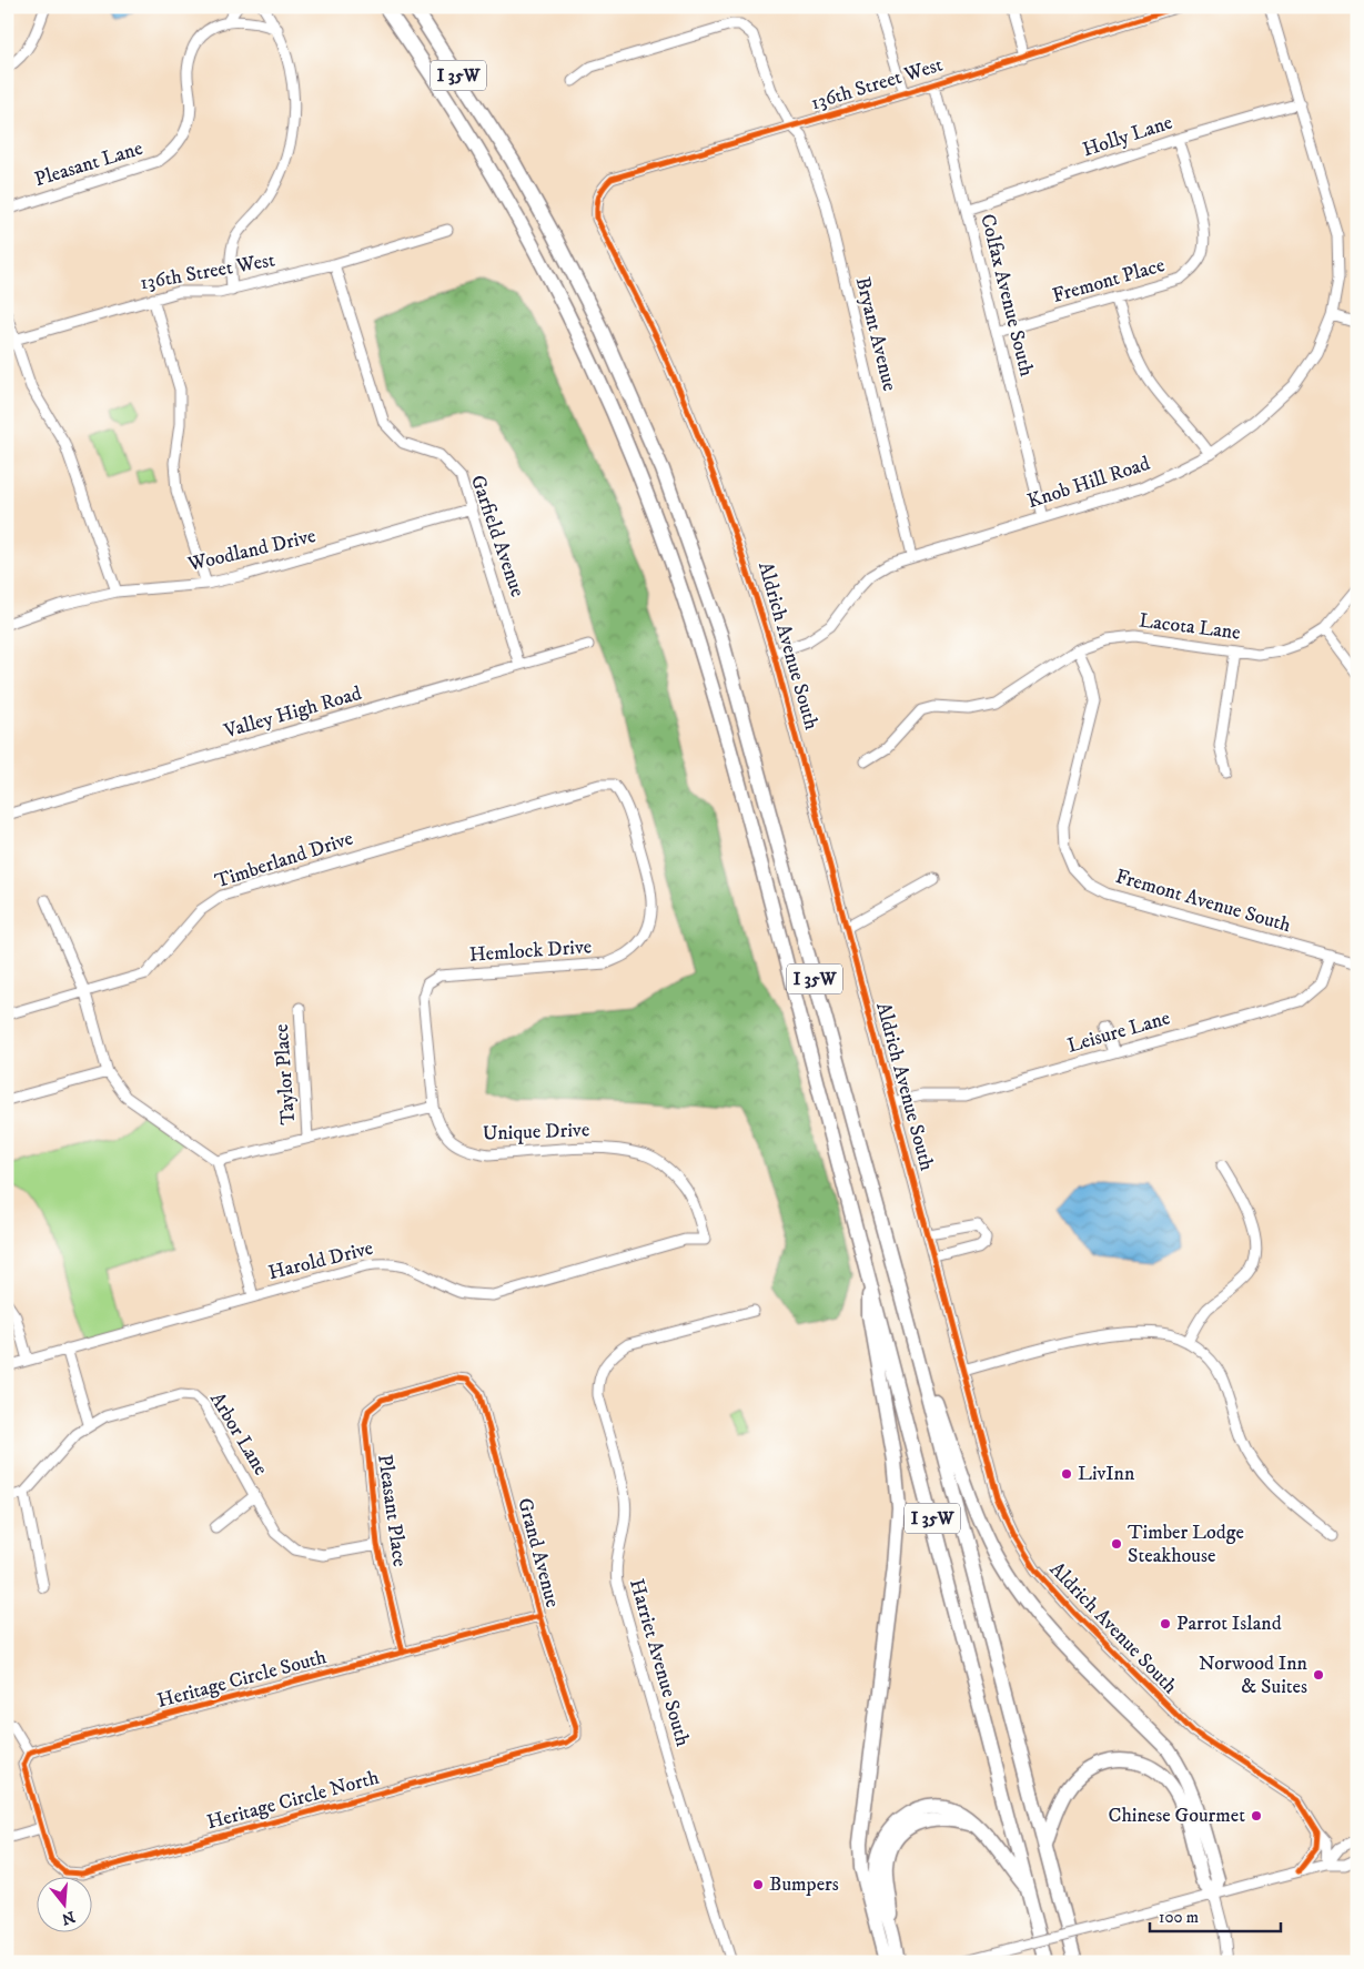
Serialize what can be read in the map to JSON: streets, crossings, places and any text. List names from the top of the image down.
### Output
{
  "streets": {
    "highway": ["I 35W"],
    "street": [
      "136th Street West",
      "Holly Lane",
      "Pleasant Lane",
      "Fremont Place",
      "Colfax Avenue South",
      "Bryant Avenue",
      "Knob Hill Road",
      "Garfield Avenue",
      "Woodland Drive",
      "Lacota Lane",
      "Aldrich Avenue South",
      "Valley High Road",
      "Timberland Drive",
      "Fremont Avenue South",
      "Hemlock Drive",
      "Leisure Lane",
      "Taylor Place",
      "Unique Drive",
      "Harold Drive",
      "Arbor Lane",
      "Pleasant Place",
      "Grand Avenue",
      "Harriet Avenue South",
      "Heritage Circle South",
      "Heritage Circle North"
    ]
  },
  "crossings": [
    ["136th Street West", "Colfax Avenue South"],
    ["136th Street West", "Bryant Avenue"],
    ["136th Street West", "Garfield Avenue"],
    ["136th Street West", "Aldrich Avenue South"],
    ["Holly Lane", "Fremont Place"],
    ["Holly Lane", "Colfax Avenue South"],
    ["Holly Lane", "Knob Hill Road"],
    ["Fremont Place", "Colfax Avenue South"],
    ["Colfax Avenue South", "Knob Hill Road"],
    ["Bryant Avenue", "Knob Hill Road"],
    ["Knob Hill Road", "Aldrich Avenue South"],
    ["Garfield Avenue", "Woodland Drive"],
    ["Garfield Avenue", "Valley High Road"],
    ["Lacota Lane", "Fremont Avenue South"],
    ["Aldrich Avenue South", "Leisure Lane"],
    ["Timberland Drive", "Hemlock Drive"],
    ["Fremont Avenue South", "Leisure Lane"],
    ["Hemlock Drive", "Unique Drive"],
    ["Unique Drive", "Harold Drive"],
    ["Arbor Lane", "Pleasant Place"],
    ["Pleasant Place", "Grand Avenue"],
    ["Pleasant Place", "Heritage Circle South"],
    ["Grand Avenue", "Heritage Circle South"],
    ["Grand Avenue", "Heritage Circle North"]
  ],
  "places": [
    "LivInn",
    "Timber Lodge Steakhouse",
    "Parrot Island",
    "Norwood Inn & Suites",
    "Chinese Gourmet",
    "Bumpers"
  ],
  "scale_bar": "100 m",
  "north": "bottom"
}
